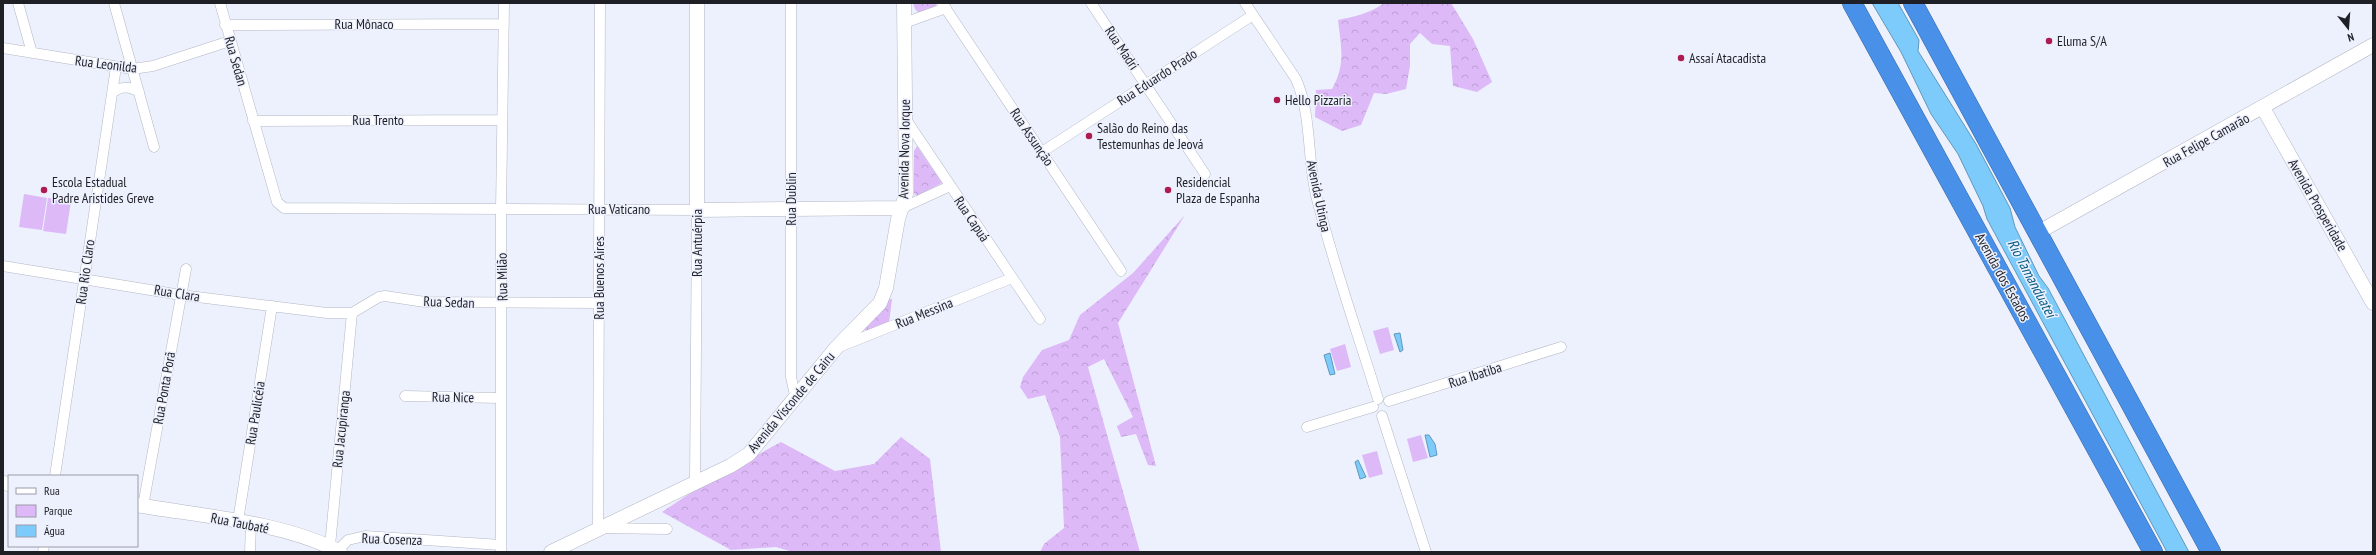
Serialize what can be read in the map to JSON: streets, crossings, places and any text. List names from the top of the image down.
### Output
{
  "streets": {
    "highway": ["Avenida dos Estados"],
    "main road": [
      "Rua Felipe Camarão",
      "Avenida Nova Iorque",
      "Avenida Prosperidade",
      "Rua Vaticano",
      "Rua Antuérpia",
      "Avenida Visconde de Cairu",
      "Rua Taubaté"
    ],
    "street": [
      "Rua Mônaco",
      "Rua Madri",
      "Rua Sedan",
      "Rua Leonilda",
      "Rua Eduardo Prado",
      "Rua Trento",
      "Rua Assunção",
      "Avenida Utinga",
      "Rua Dublin",
      "Rua Capuá",
      "Rua Rio Claro",
      "Rua Milão",
      "Rua Buenos Aires",
      "Rua Clara",
      "Rua Messina",
      "Rua Ibatiba",
      "Rua Ponta Porã",
      "Rua Nice",
      "Rua Paulicéia",
      "Rua Jacupiranga",
      "Rua Cosenza"
    ]
  },
  "crossings": [
    ["Rua Mônaco", "Rua Sedan"],
    ["Rua Mônaco", "Rua Milão"],
    ["Rua Madri", "Rua Eduardo Prado"],
    ["Rua Sedan", "Rua Leonilda"],
    ["Rua Sedan", "Rua Trento"],
    ["Rua Sedan", "Rua Vaticano"],
    ["Rua Sedan", "Rua Milão"],
    ["Rua Sedan", "Rua Buenos Aires"],
    ["Rua Sedan", "Rua Clara"],
    ["Rua Sedan", "Rua Jacupiranga"],
    ["Rua Leonilda", "Rua Rio Claro"],
    ["Rua Eduardo Prado", "Rua Assunção"],
    ["Rua Eduardo Prado", "Avenida Utinga"],
    ["Rua Trento", "Rua Milão"],
    ["Rua Felipe Camarão", "Avenida Prosperidade"],
    ["Avenida Nova Iorque", "Rua Vaticano"],
    ["Avenida Nova Iorque", "Rua Capuá"],
    ["Avenida Nova Iorque", "Avenida Visconde de Cairu"],
    ["Avenida Utinga", "Rua Ibatiba"],
    ["Rua Dublin", "Rua Vaticano"],
    ["Rua Dublin", "Avenida Visconde de Cairu"],
    ["Rua Vaticano", "Rua Capuá"],
    ["Rua Vaticano", "Rua Antuérpia"],
    ["Rua Vaticano", "Rua Milão"],
    ["Rua Vaticano", "Rua Buenos Aires"],
    ["Rua Capuá", "Rua Messina"],
    ["Rua Antuérpia", "Avenida Visconde de Cairu"],
    ["Rua Rio Claro", "Rua Clara"],
    ["Rua Milão", "Rua Nice"],
    ["Rua Milão", "Rua Cosenza"],
    ["Rua Buenos Aires", "Avenida Visconde de Cairu"],
    ["Rua Clara", "Rua Ponta Porã"],
    ["Rua Clara", "Rua Paulicéia"],
    ["Rua Clara", "Rua Jacupiranga"],
    ["Rua Messina", "Avenida Visconde de Cairu"],
    ["Rua Ponta Porã", "Rua Taubaté"],
    ["Rua Paulicéia", "Rua Taubaté"],
    ["Rua Jacupiranga", "Rua Taubaté"],
    ["Rua Jacupiranga", "Rua Cosenza"],
    ["Rua Taubaté", "Rua Cosenza"]
  ],
  "water": ["Rio Tamanduateí"],
  "places": [
    "Eluma S/A",
    "Assaí Atacadista",
    "Hello Pizzaria",
    "Salão do Reino das Testemunhas de Jeová",
    "Escola Estadual Padre Aristides Greve",
    "Residencial Plaza de Espanha"
  ],
  "legend": ["Rua", "Parque", "Água"],
  "north": "bottom"
}
